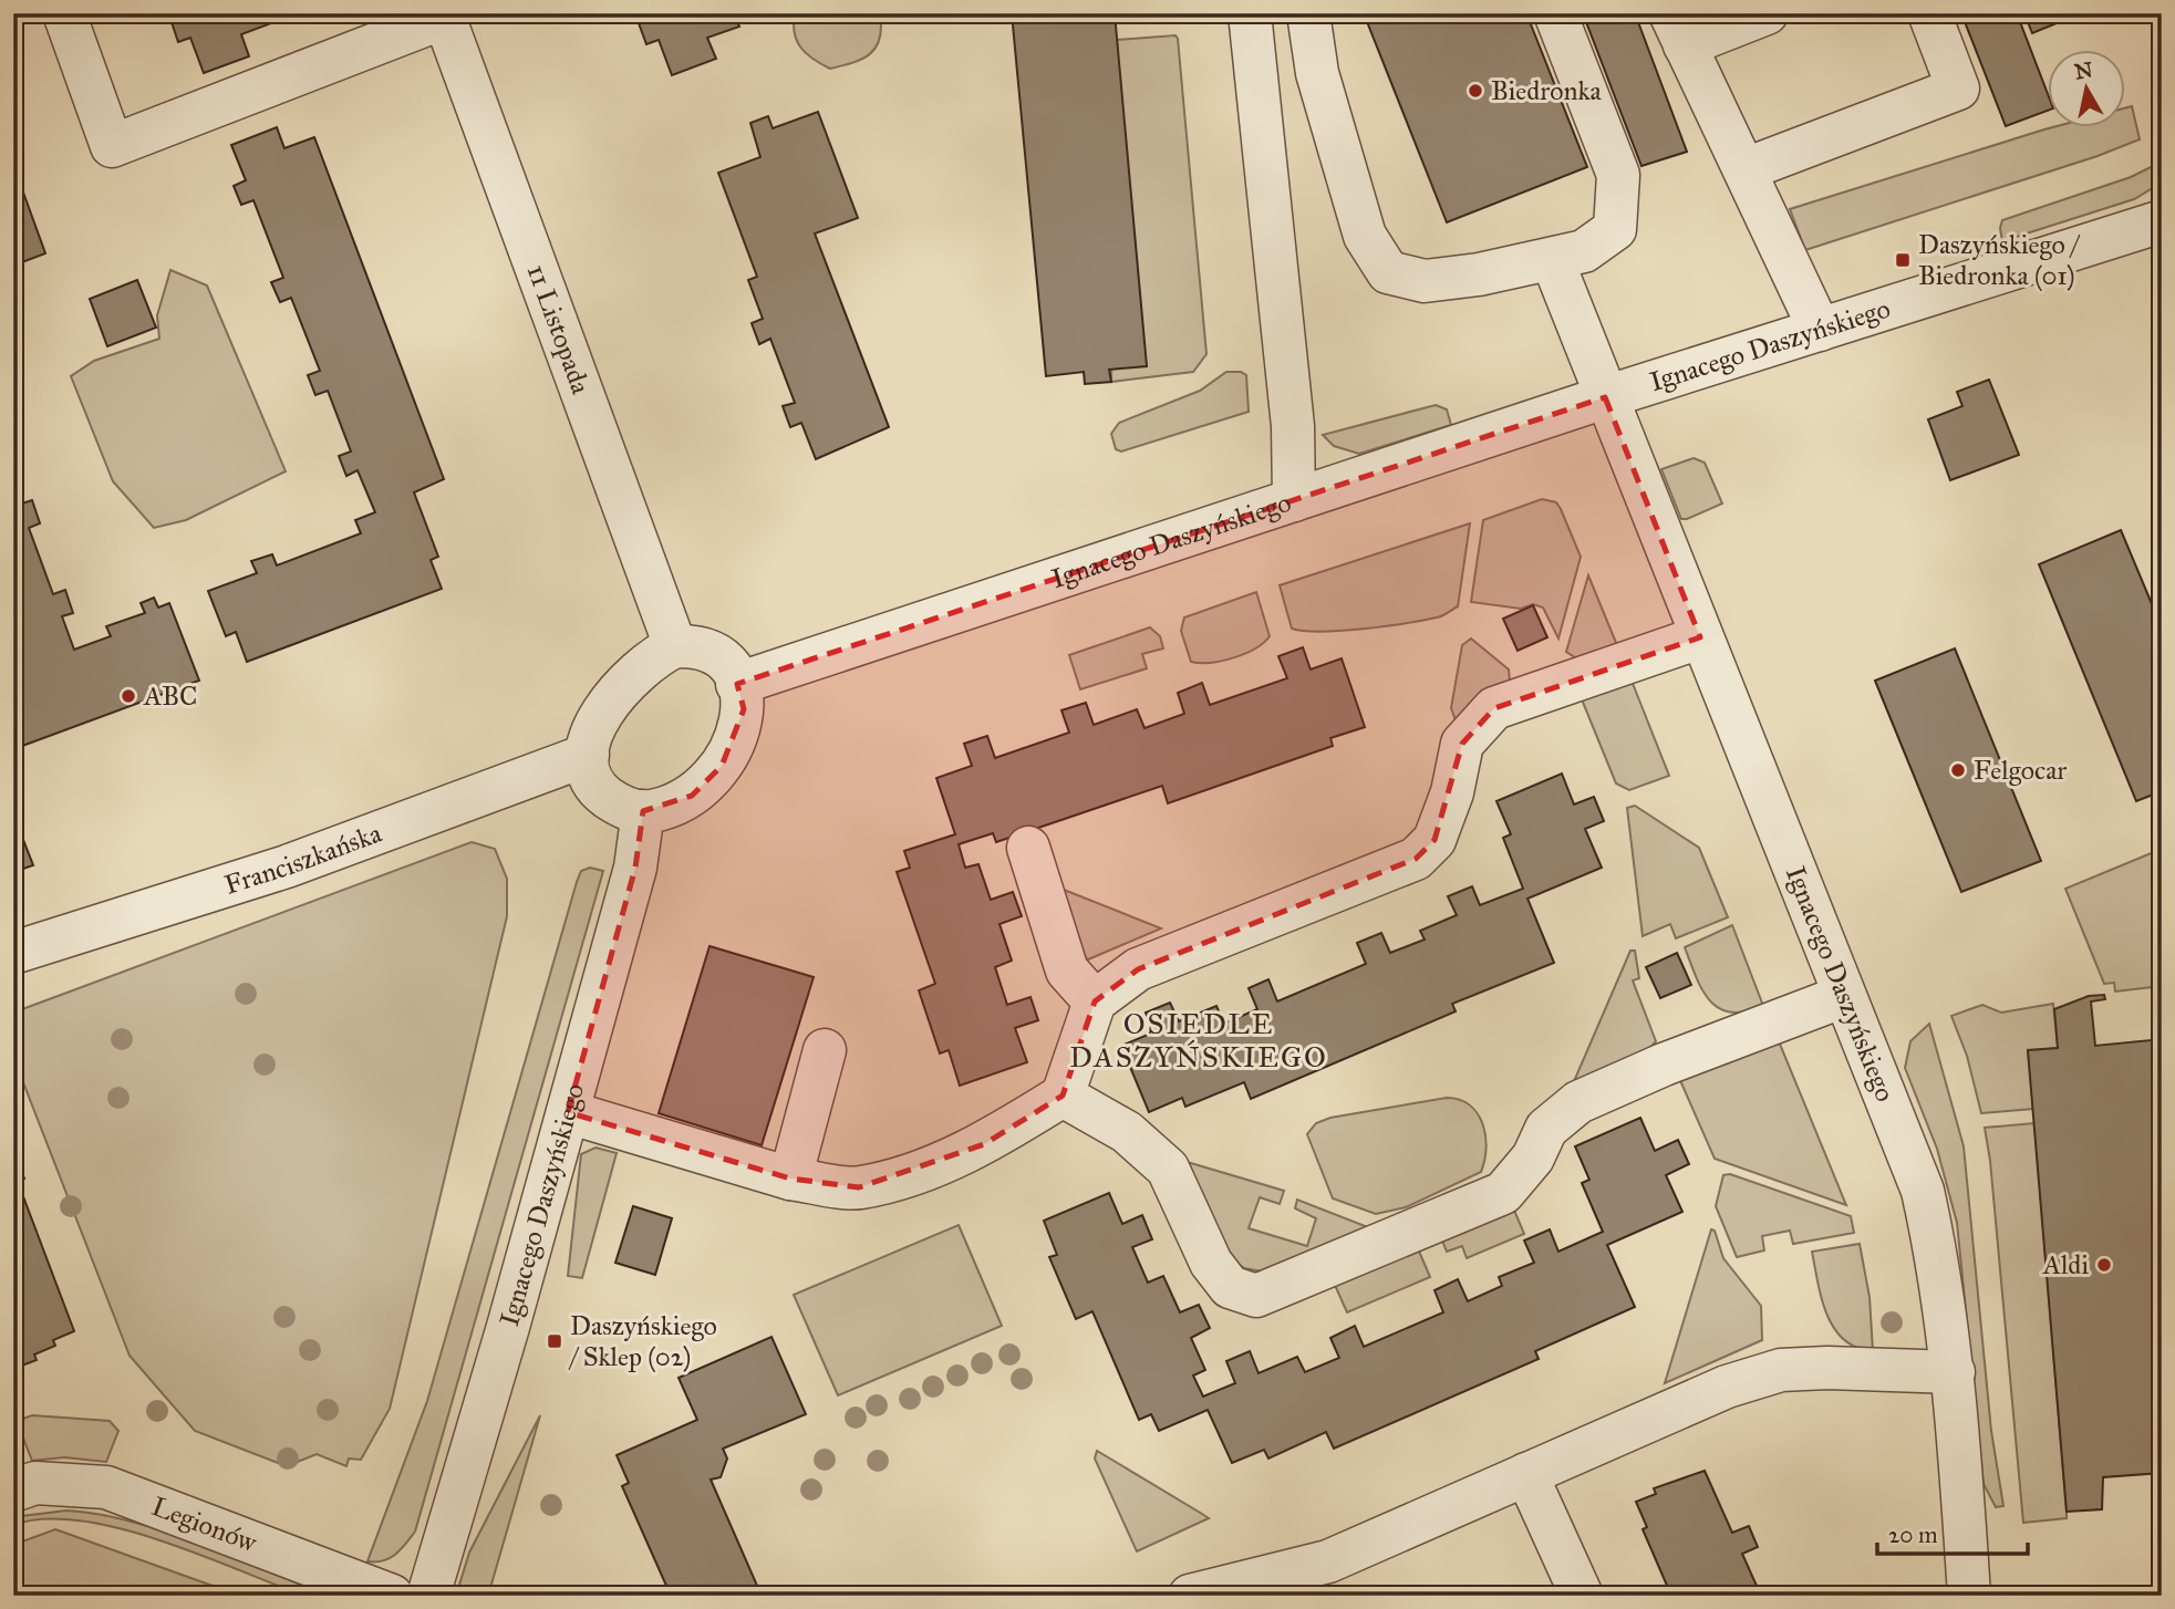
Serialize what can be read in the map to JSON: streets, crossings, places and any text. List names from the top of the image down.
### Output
{
  "streets": {
    "street": [
      "11 Listopada",
      "Ignacego Daszyńskiego",
      "Franciszkańska",
      "Legionów"
    ]
  },
  "crossings": [
    ["11 Listopada", "Ignacego Daszyńskiego"],
    ["11 Listopada", "Franciszkańska"],
    ["Ignacego Daszyńskiego", "Franciszkańska"]
  ],
  "districts": ["OSIEDLE DASZYŃSKIEGO"],
  "places": {
    "other": [
      "Biedronka",
      "ABC",
      "Felgocar",
      "Aldi"
    ],
    "transit": ["Daszyńskiego / Biedronka (01)", "Daszyńskiego / Sklep (02)"]
  },
  "scale_bar": "20 m",
  "north": "top"
}
